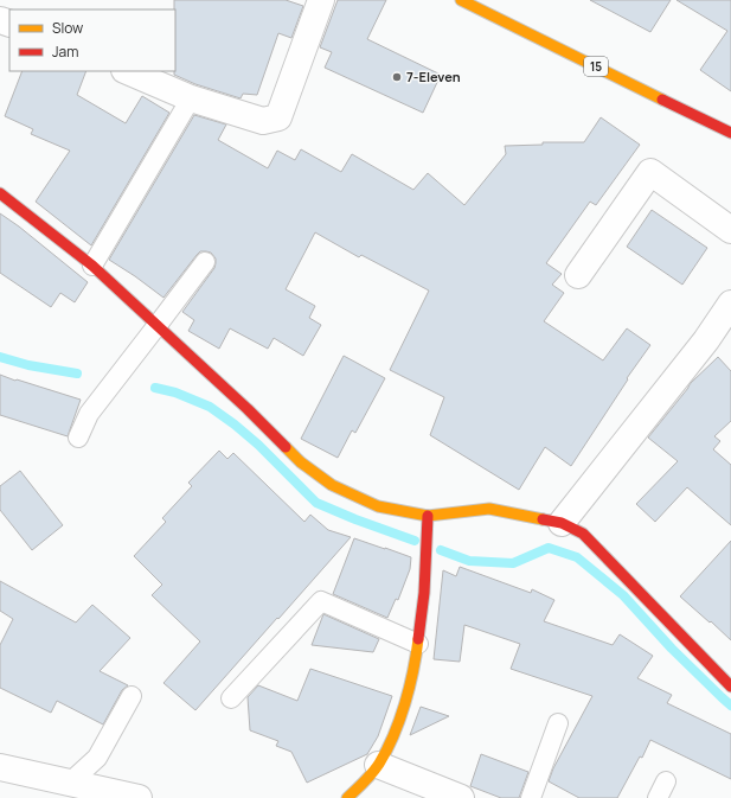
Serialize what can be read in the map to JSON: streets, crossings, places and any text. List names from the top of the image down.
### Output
{
  "streets": {
    "street": ["15"]
  },
  "places": ["7-Eleven"],
  "legend": ["Slow", "Jam"]
}
